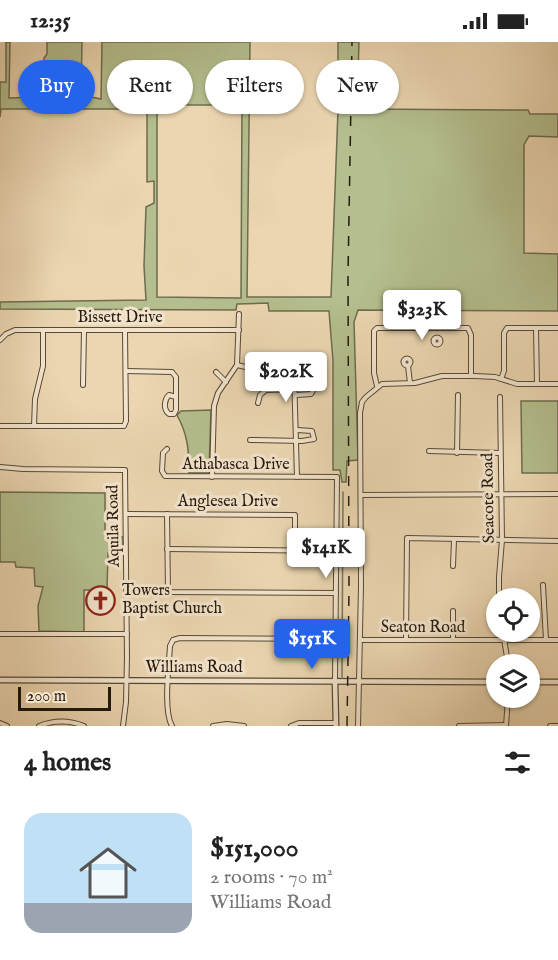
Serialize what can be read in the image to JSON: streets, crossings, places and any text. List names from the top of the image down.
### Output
{
  "streets": {
    "street": [
      "Bissett Drive",
      "Athabasca Drive",
      "Seacote Road",
      "Anglesea Drive",
      "Aquila Road",
      "Seaton Road",
      "Williams Road"
    ]
  },
  "crossings": [
    ["Anglesea Drive", "Aquila Road"],
    ["Aquila Road", "Williams Road"]
  ],
  "places": {
    "church": ["Towers Baptist Church"]
  },
  "scale_bar": "200 m",
  "page": {
    "status": "12:35",
    "chip": [
      "Buy",
      "Rent",
      "Filters",
      "New"
    ],
    "price": [
      "$323K",
      "$202K",
      "$141K",
      "$151K"
    ],
    "scale": "200 m",
    "heading": "4 homes",
    "list": [
      {
        "name": "$151,000",
        "note": "2 rooms · 70 m² · Williams Road"
      }
    ]
  }
}
